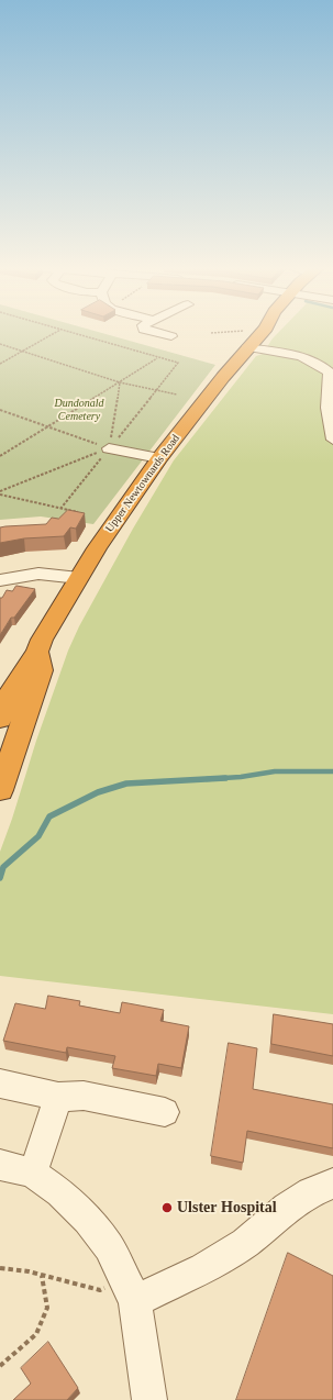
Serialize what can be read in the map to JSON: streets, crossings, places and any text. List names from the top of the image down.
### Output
{
  "streets": {
    "highway": ["Upper Newtownards Road"]
  },
  "parks": ["Dundonald Cemetery"],
  "places": ["Ulster Hospital"]
}
